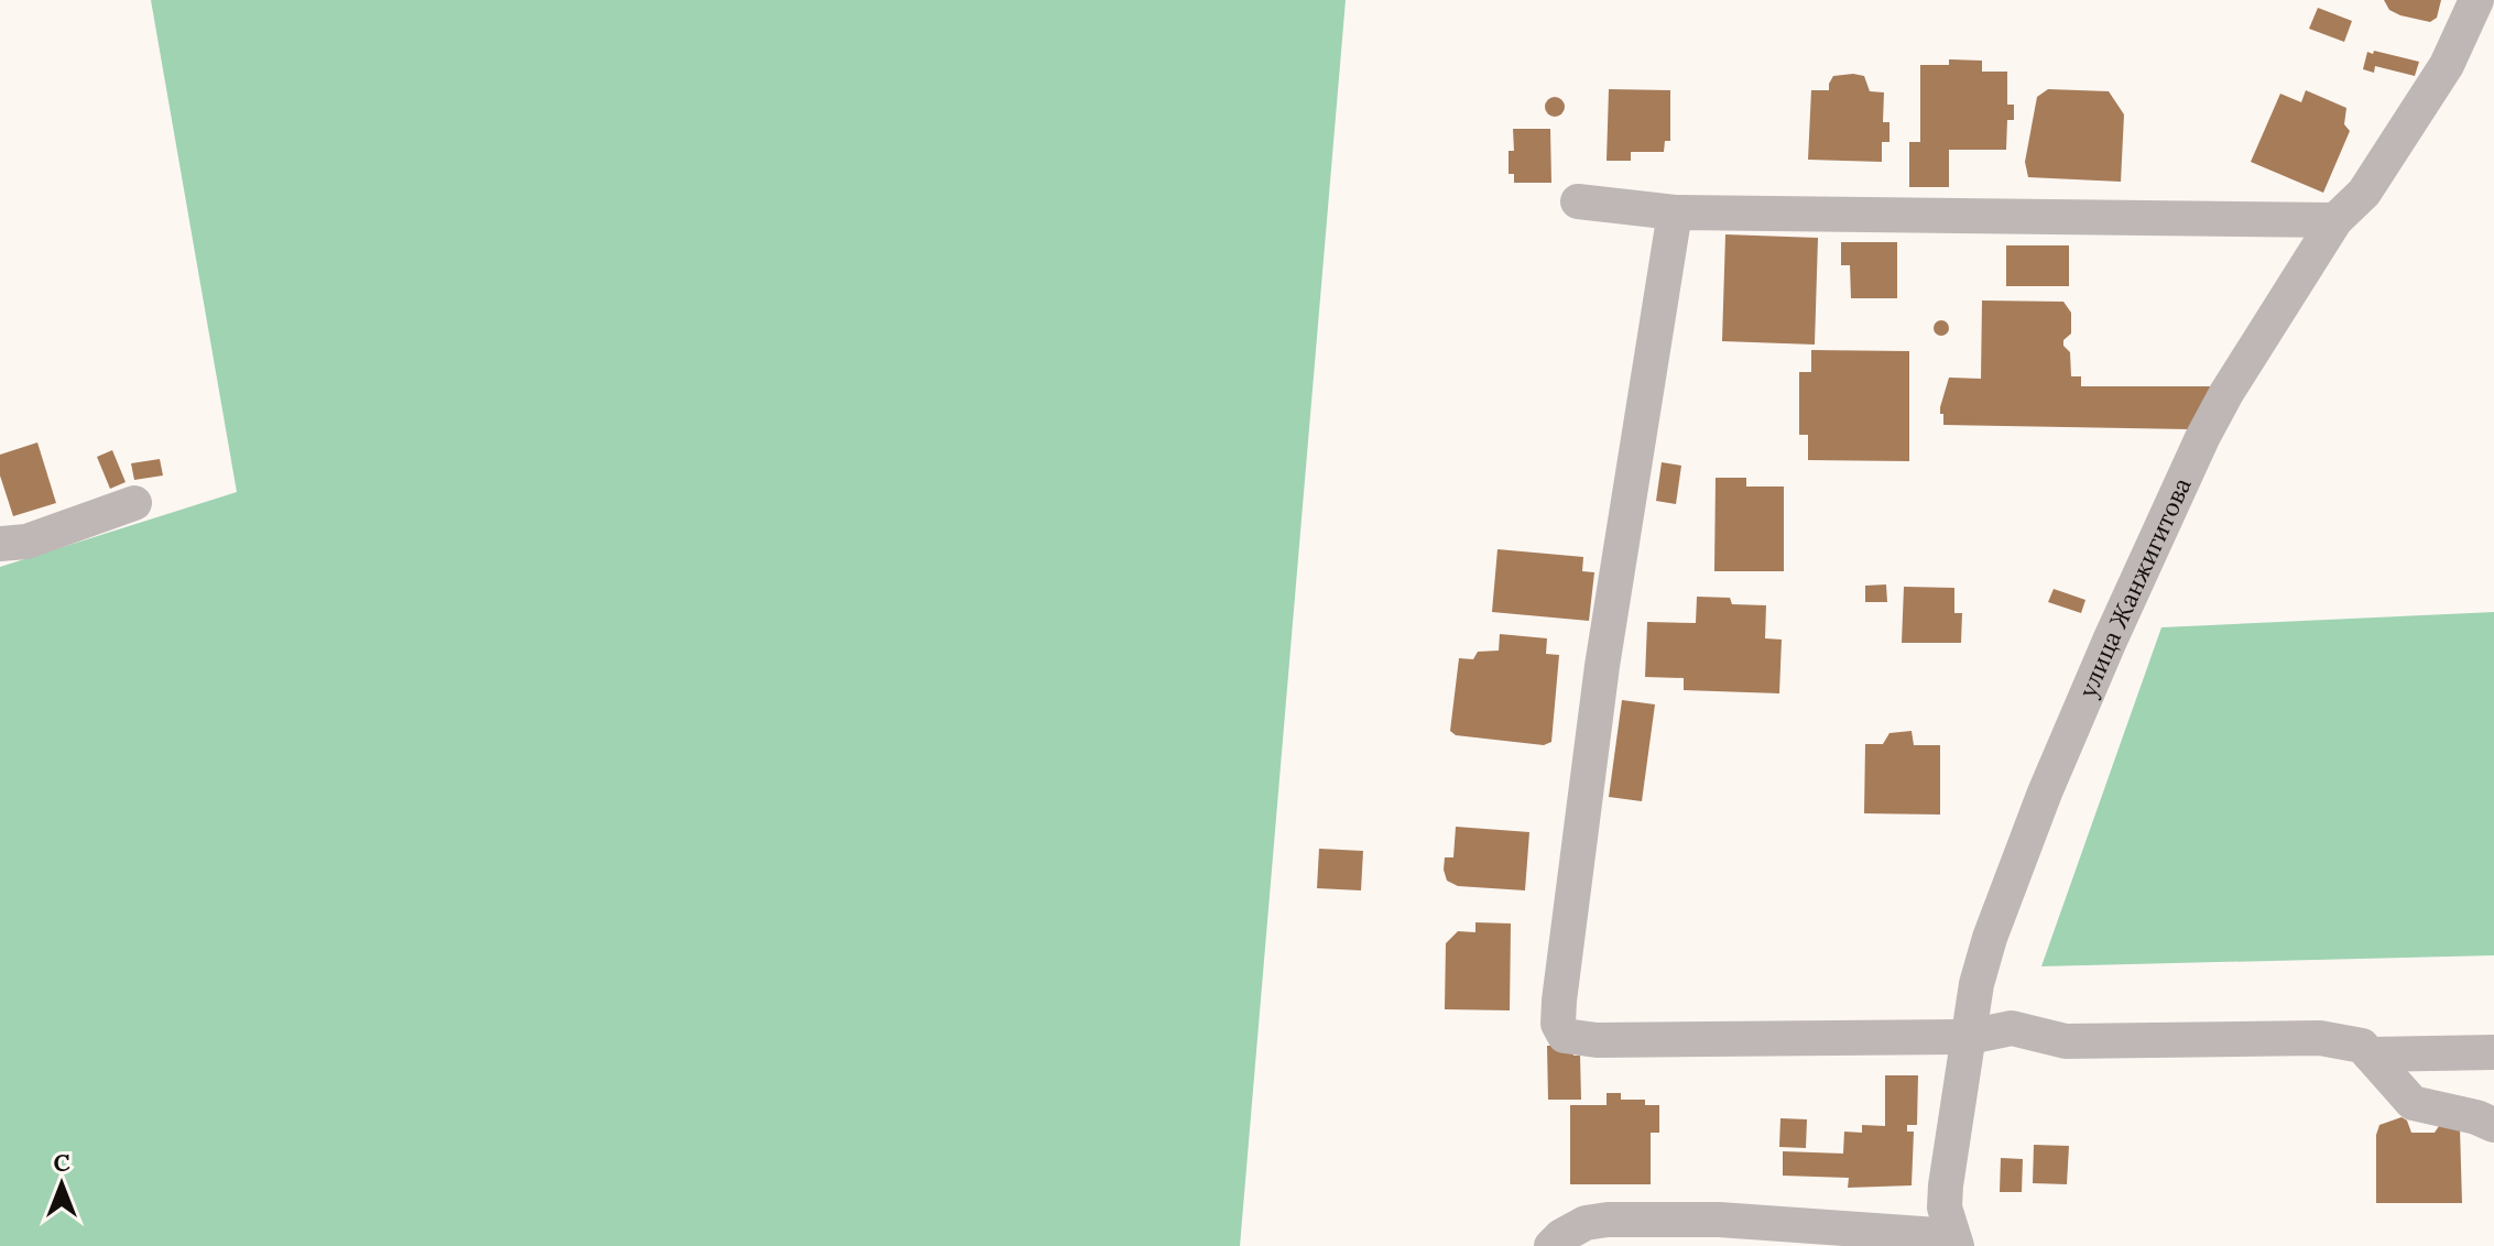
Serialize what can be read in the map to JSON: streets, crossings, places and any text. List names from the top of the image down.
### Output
{
  "streets": {
    "street": ["улица Жанжигитова"]
  },
  "north": "top"
}
